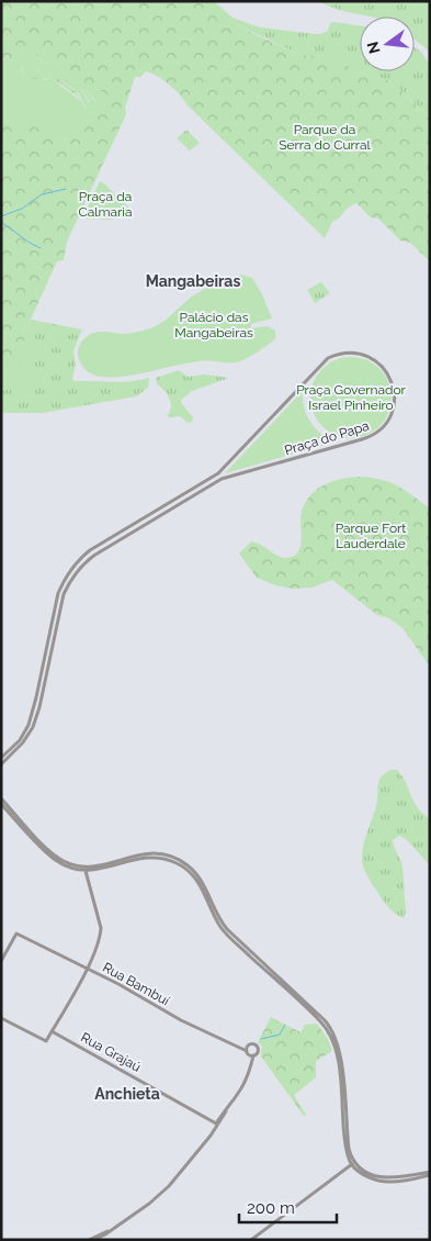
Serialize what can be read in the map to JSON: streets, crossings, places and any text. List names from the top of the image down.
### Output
{
  "streets": {
    "street": ["Praça do Papa", "Rua Bambuí", "Rua Grajaú"]
  },
  "districts": ["Mangabeiras", "Anchieta"],
  "parks": [
    "Parque da Serra do Curral",
    "Praça da Calmaria",
    "Palácio das Mangabeiras",
    "Praça Governador Israel Pinheiro",
    "Parque Fort Lauderdale"
  ],
  "scale_bar": "200 m",
  "north": "left"
}
